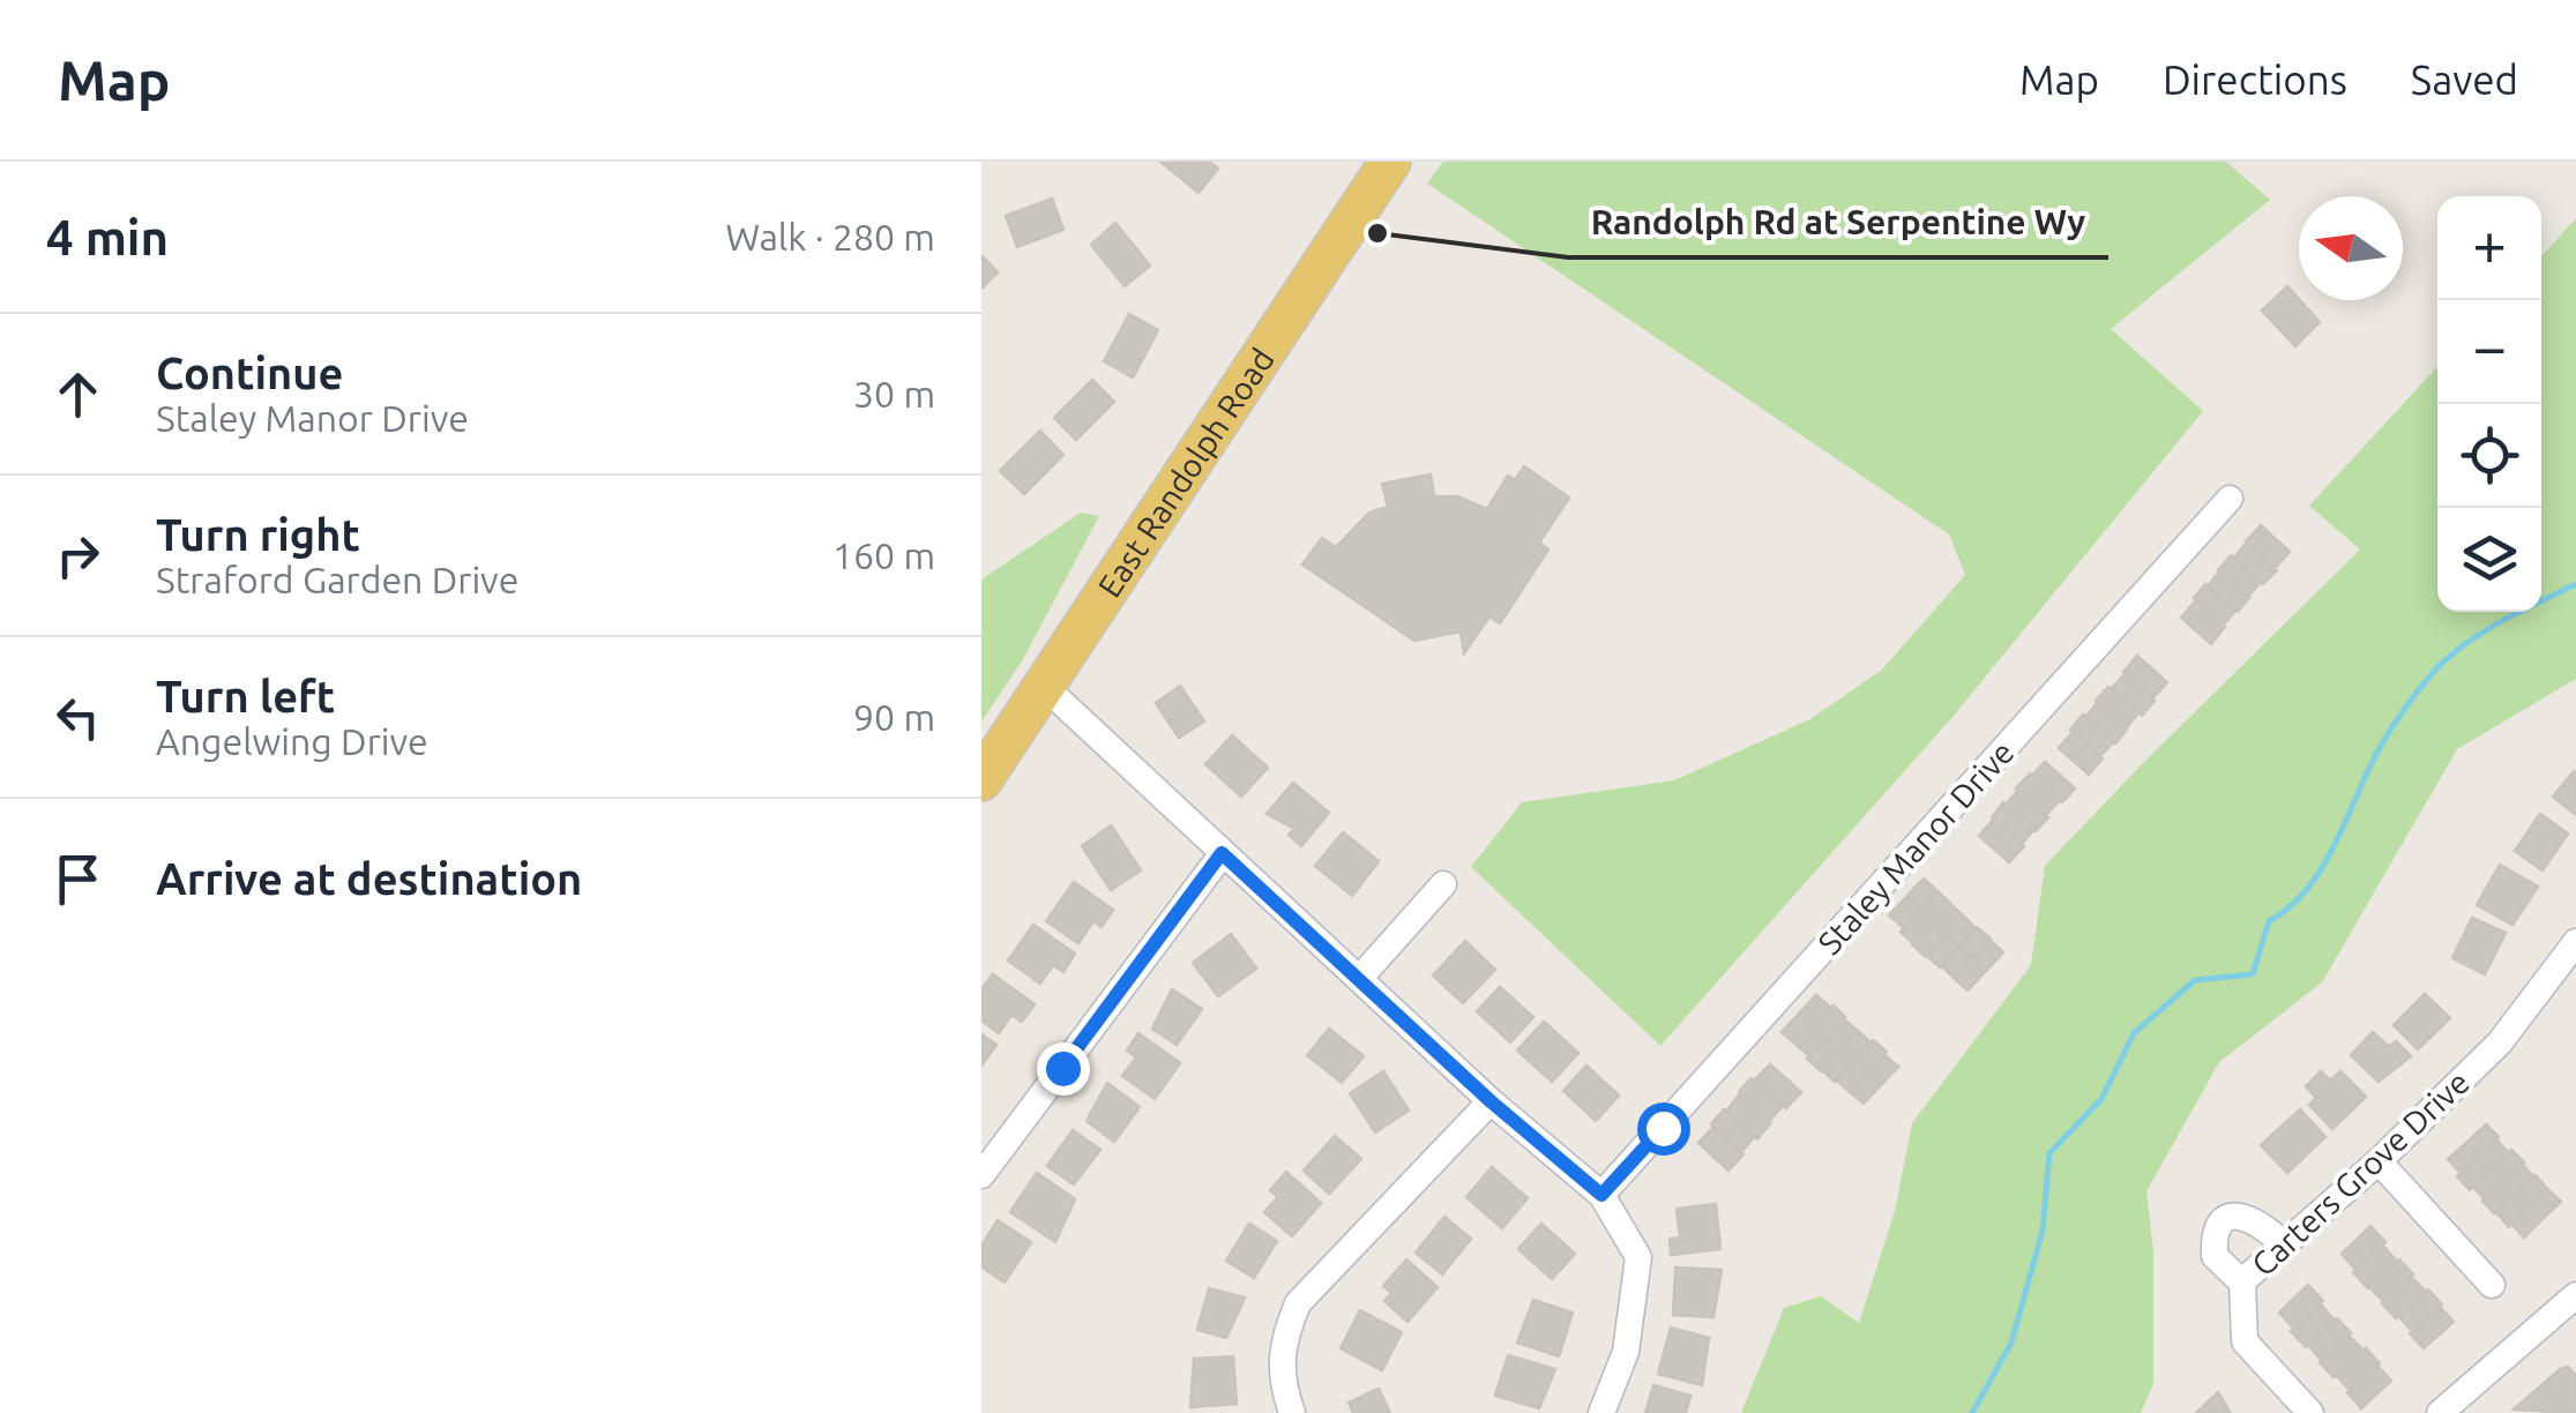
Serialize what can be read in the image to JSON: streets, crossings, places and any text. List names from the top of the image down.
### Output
{
  "streets": {
    "main road": ["East Randolph Road"],
    "street": ["Staley Manor Drive", "Carters Grove Drive"]
  },
  "places": ["Randolph Rd at Serpentine Wy"],
  "north": "left",
  "page": {
    "header": "Map",
    "nav": ["Map", "Directions", "Saved"],
    "heading": ["4 min", "Walk · 280 m"],
    "map_buttons": ["+", "−"],
    "list": [
      ["Continue", "Staley Manor Drive", "30 m"],
      ["Turn right", "Straford Garden Drive", "160 m"],
      ["Turn left", "Angelwing Drive", "90 m"],
      "Arrive at destination"
    ]
  }
}
